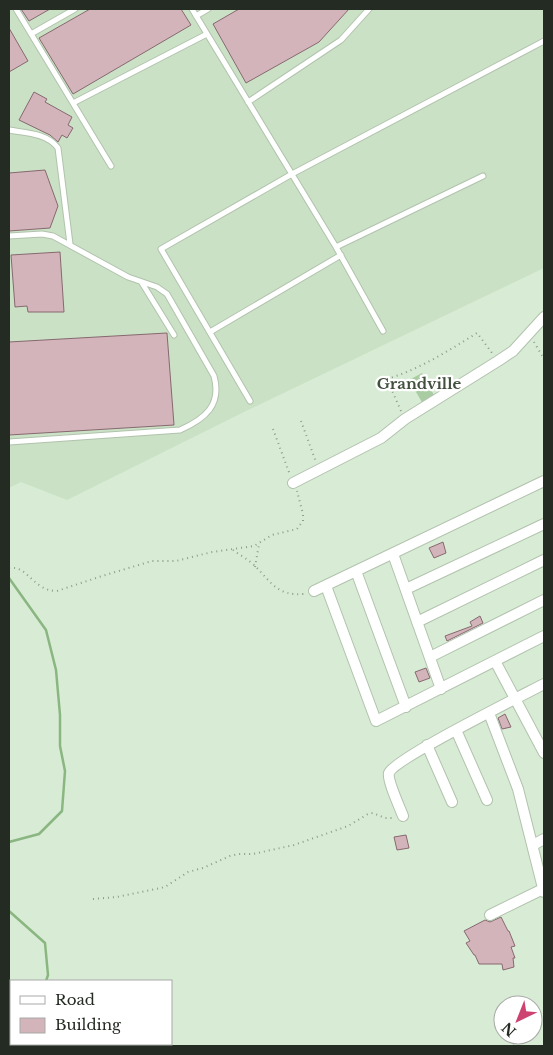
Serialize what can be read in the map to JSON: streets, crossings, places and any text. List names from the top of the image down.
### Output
{
  "districts": ["Grandville"],
  "legend": ["Road", "Building"],
  "north": "bottom left"
}
